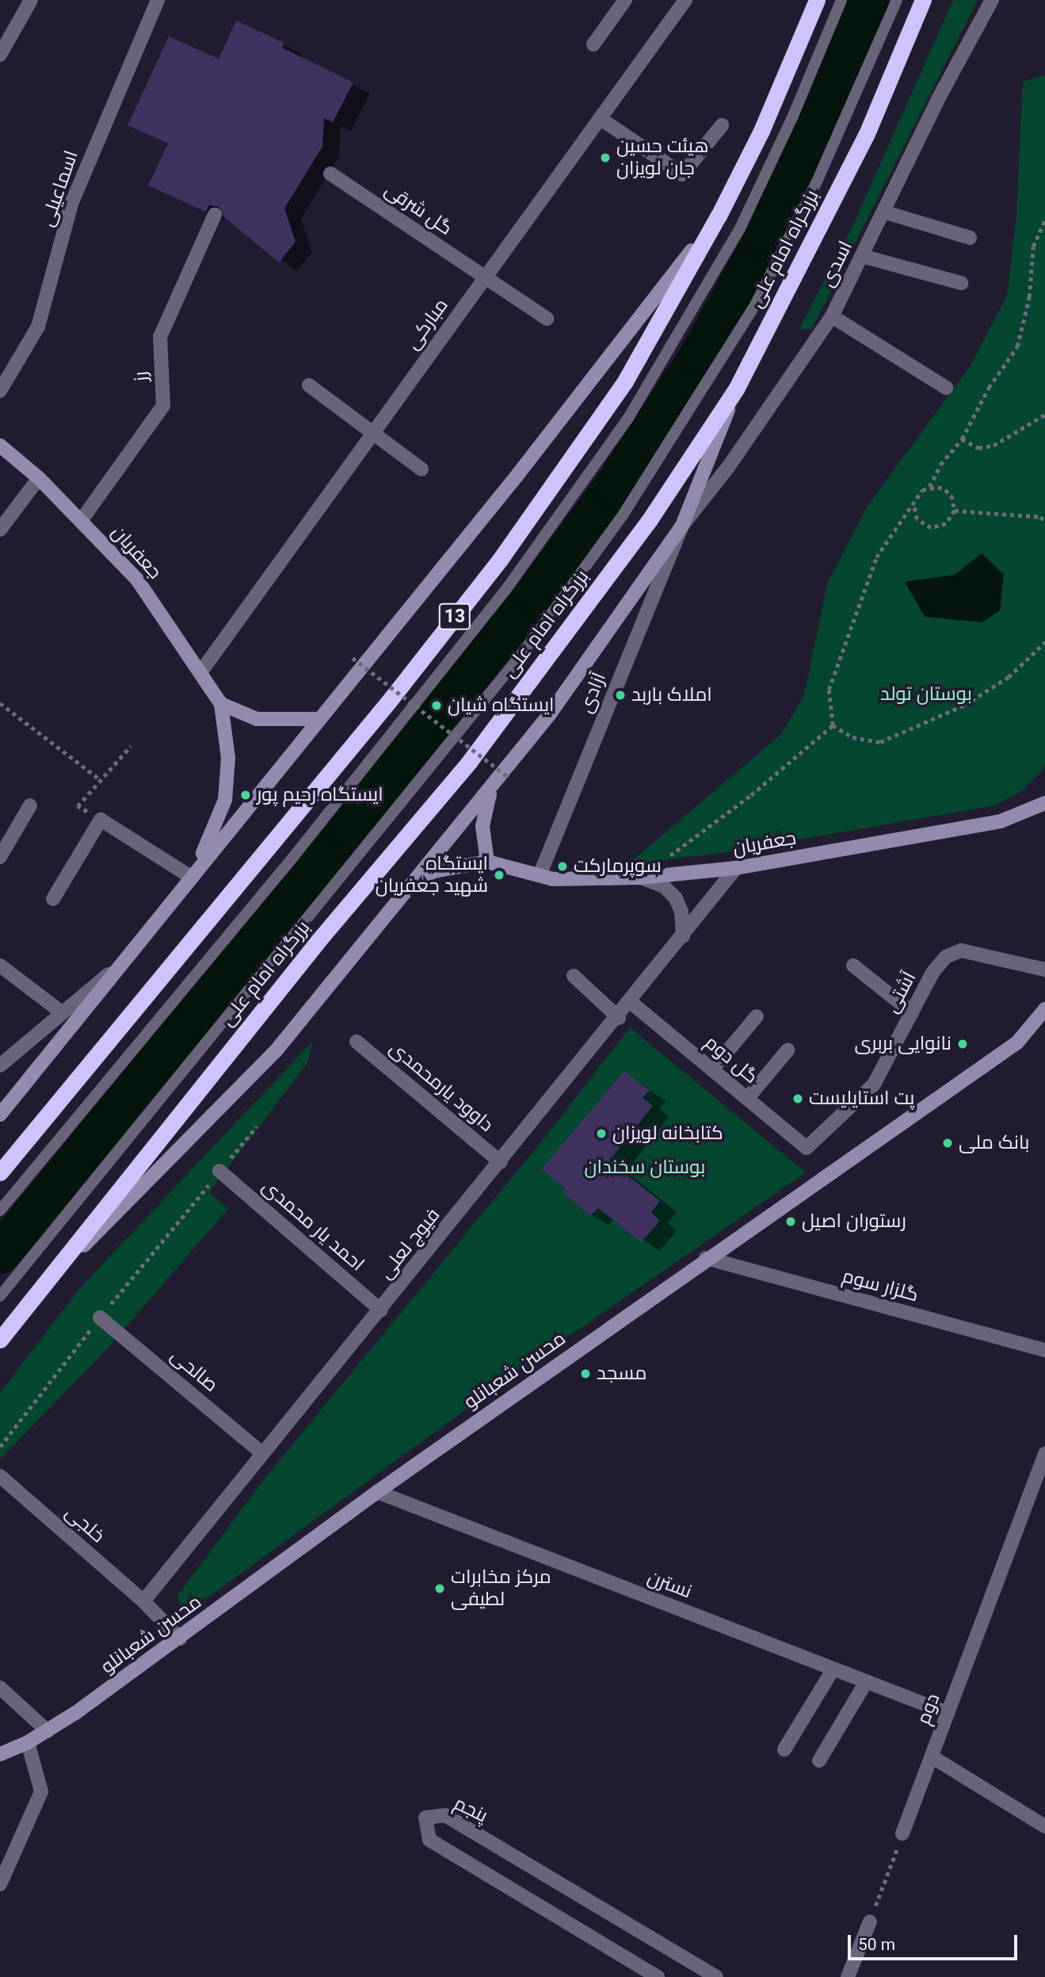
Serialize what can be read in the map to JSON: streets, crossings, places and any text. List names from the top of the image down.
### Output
{
  "streets": {
    "highway": ["بزرگراه امام علی", "13"],
    "main road": ["جعفریان", "محسن شعبانلو"],
    "street": [
      "اسماعیلی",
      "گل شرقی",
      "اسدی",
      "مبارکی",
      "رز",
      "آزادی",
      "آشتی",
      "گل دوم",
      "داوود یارمحمدی",
      "احمد یار محمدی",
      "فیوج لعلی",
      "گلزار سوم",
      "صالحی",
      "خلجی",
      "نسترن",
      "دوم",
      "پنجم"
    ]
  },
  "crossings": [
    ["گل شرقی", "مبارکی"],
    ["اسدی", "آزادی"],
    ["مبارکی", "جعفریان"],
    ["رز", "جعفریان"],
    ["جعفریان", "آزادی"],
    ["جعفریان", "فیوج لعلی"],
    ["آشتی", "گل دوم"],
    ["گل دوم", "فیوج لعلی"],
    ["داوود یارمحمدی", "فیوج لعلی"],
    ["احمد یار محمدی", "فیوج لعلی"],
    ["فیوج لعلی", "صالحی"],
    ["فیوج لعلی", "خلجی"],
    ["گلزار سوم", "محسن شعبانلو"],
    ["محسن شعبانلو", "نسترن"],
    ["نسترن", "دوم"]
  ],
  "parks": ["بوستان تولد", "بوستان سخندان"],
  "places": [
    "هیئت حسین جان لویزان",
    "املاک باربد",
    "ایستگاه شیان",
    "ایستگاه رحیم پور",
    "سوپرمارکت",
    "ایستگاه شهید جعفریان",
    "نانوایی بربری",
    "پت استایلیست",
    "کتابخانه لویزان",
    "بانک ملی",
    "رستوران اصیل",
    "مسجد",
    "مرکز مخابرات لطیفی"
  ],
  "scale_bar": "50 m"
}
